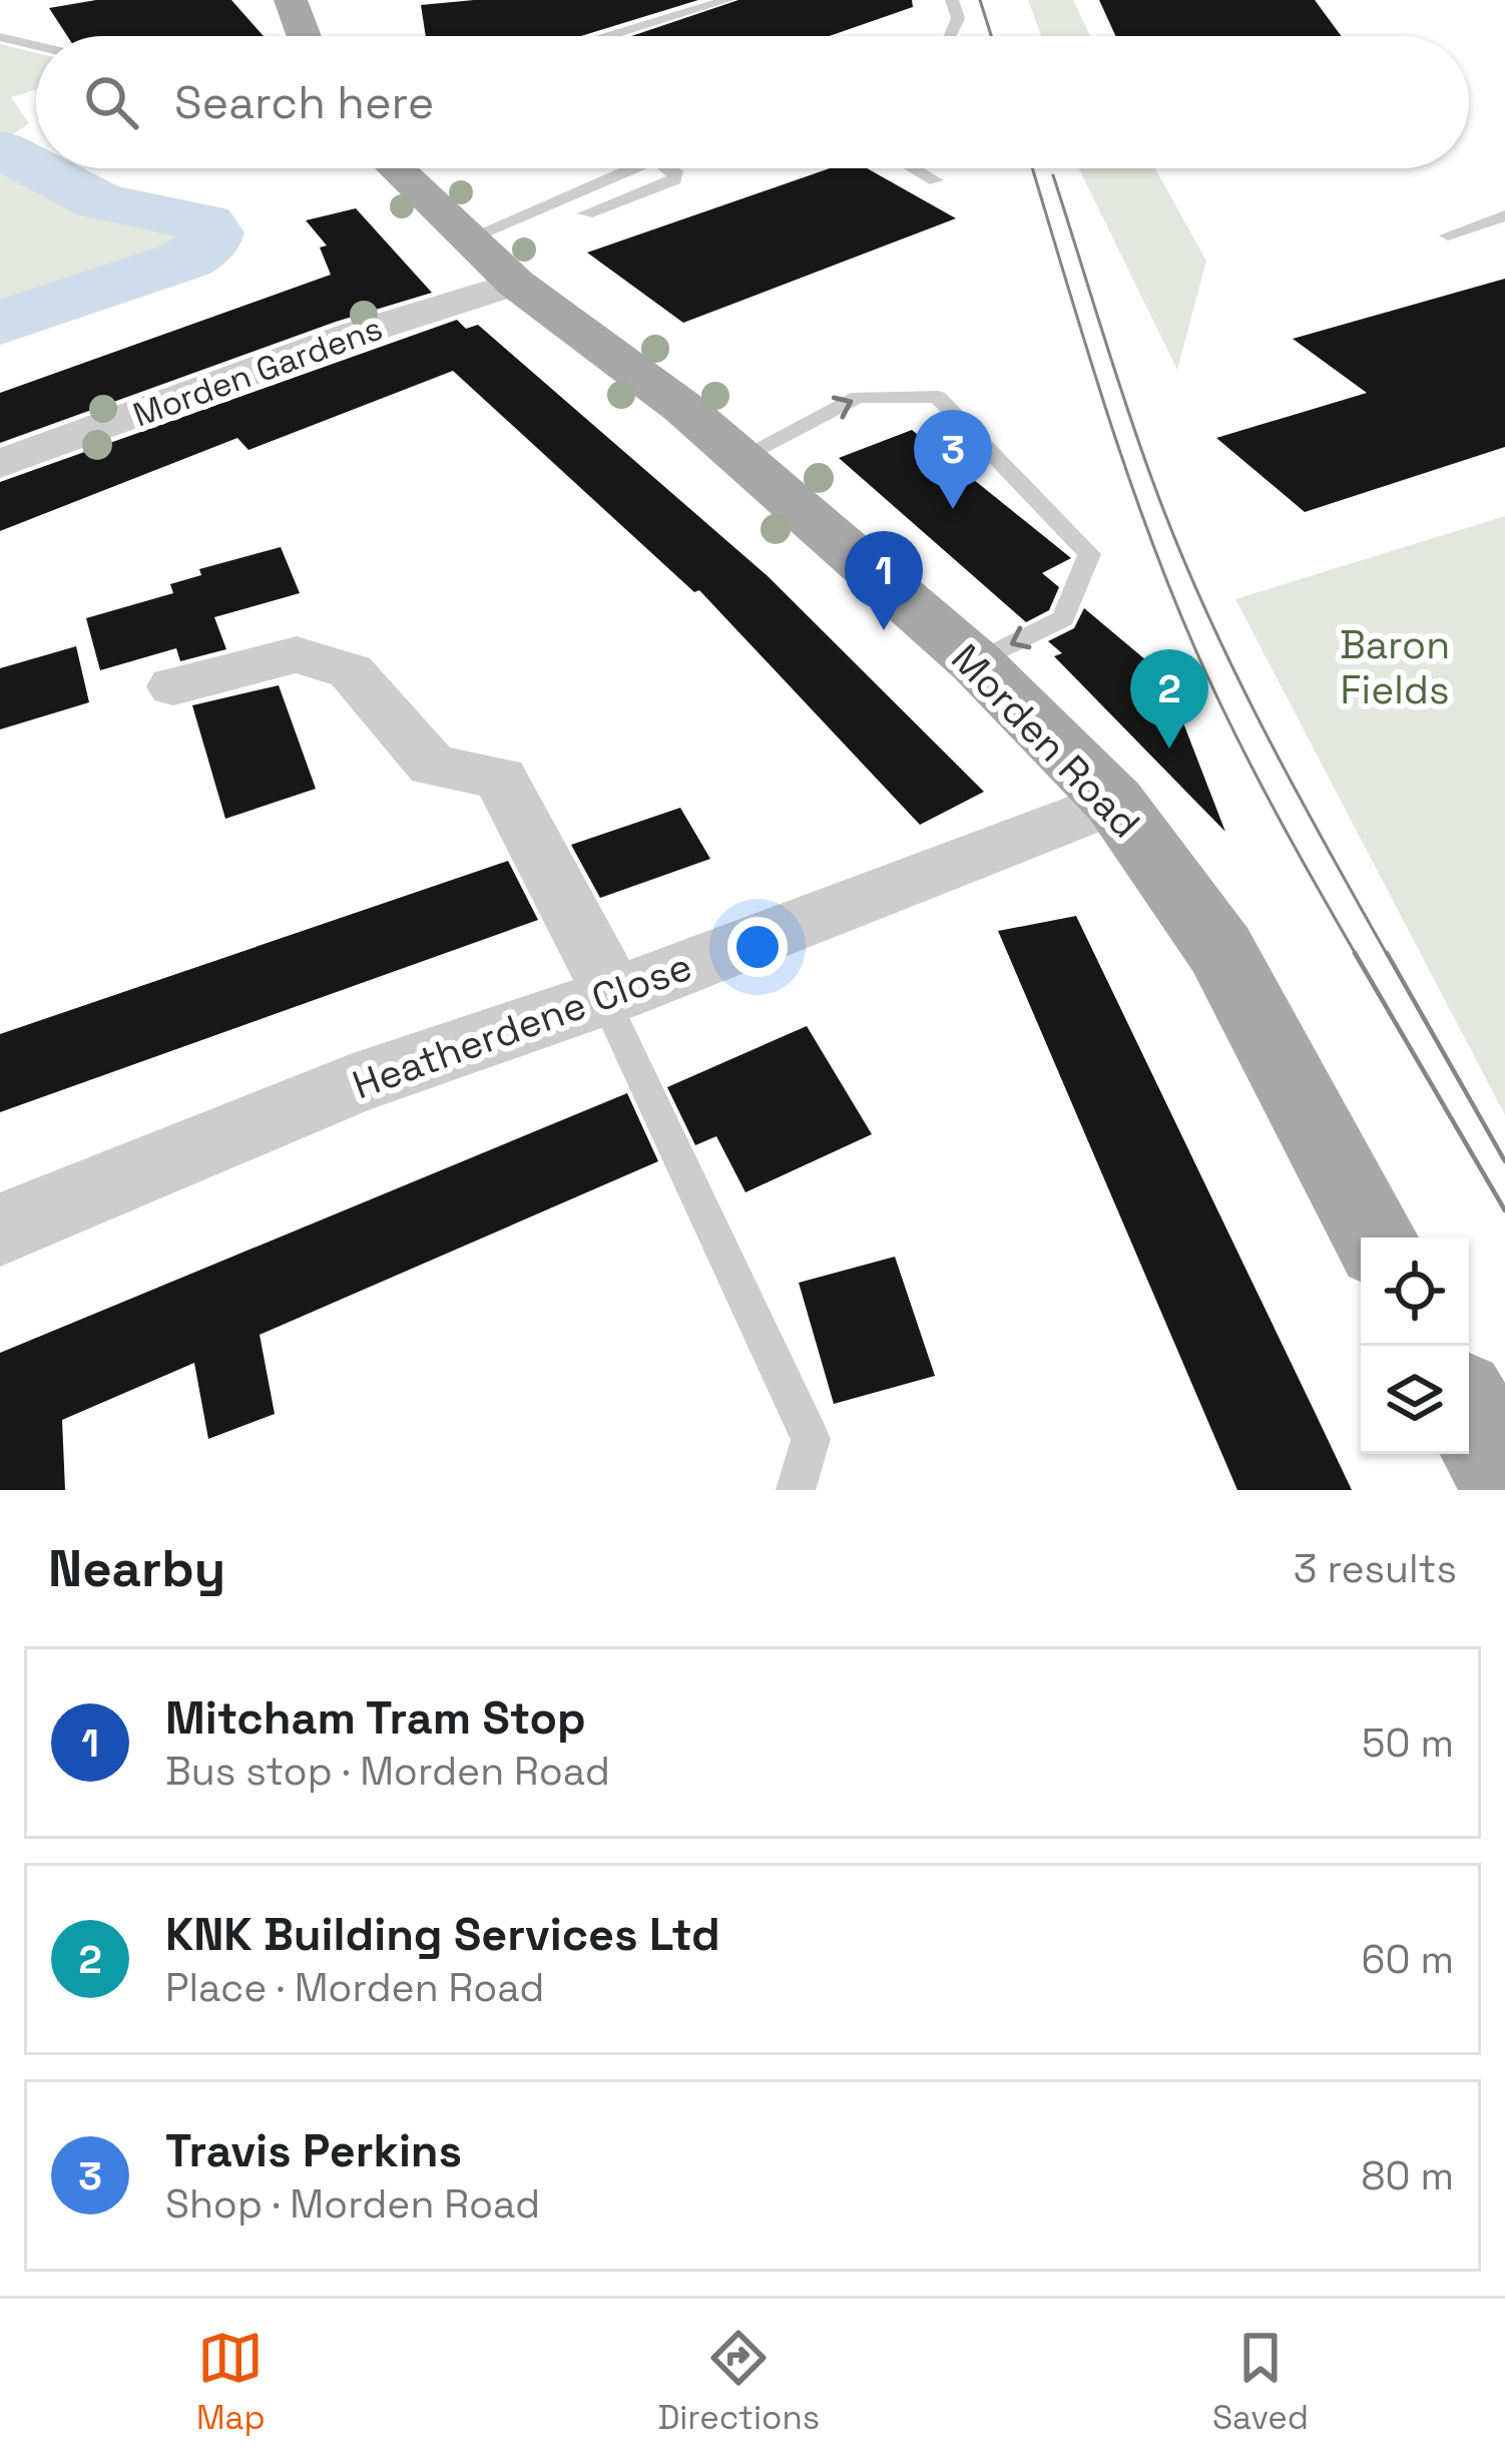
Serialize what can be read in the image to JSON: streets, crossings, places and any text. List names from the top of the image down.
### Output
{
  "streets": {
    "main road": ["Morden Road"],
    "street": ["Morden Gardens", "Heatherdene Close"]
  },
  "crossings": [
    ["Morden Gardens", "Morden Road"],
    ["Morden Road", "Heatherdene Close"]
  ],
  "parks": ["Baron Fields"],
  "page": {
    "search": "Search here",
    "pins": ["3", "1", "2"],
    "heading": ["Nearby", "3 results"],
    "list": [
      {
        "mark": "1",
        "name": "Mitcham Tram Stop",
        "note": "Bus stop · Morden Road",
        "value": "50 m"
      },
      {
        "mark": "2",
        "name": "KNK Building Services Ltd",
        "note": "Place · Morden Road",
        "value": "60 m"
      },
      {
        "mark": "3",
        "name": "Travis Perkins",
        "note": "Shop · Morden Road",
        "value": "80 m"
      }
    ],
    "nav": ["Map", "Directions", "Saved"]
  }
}
